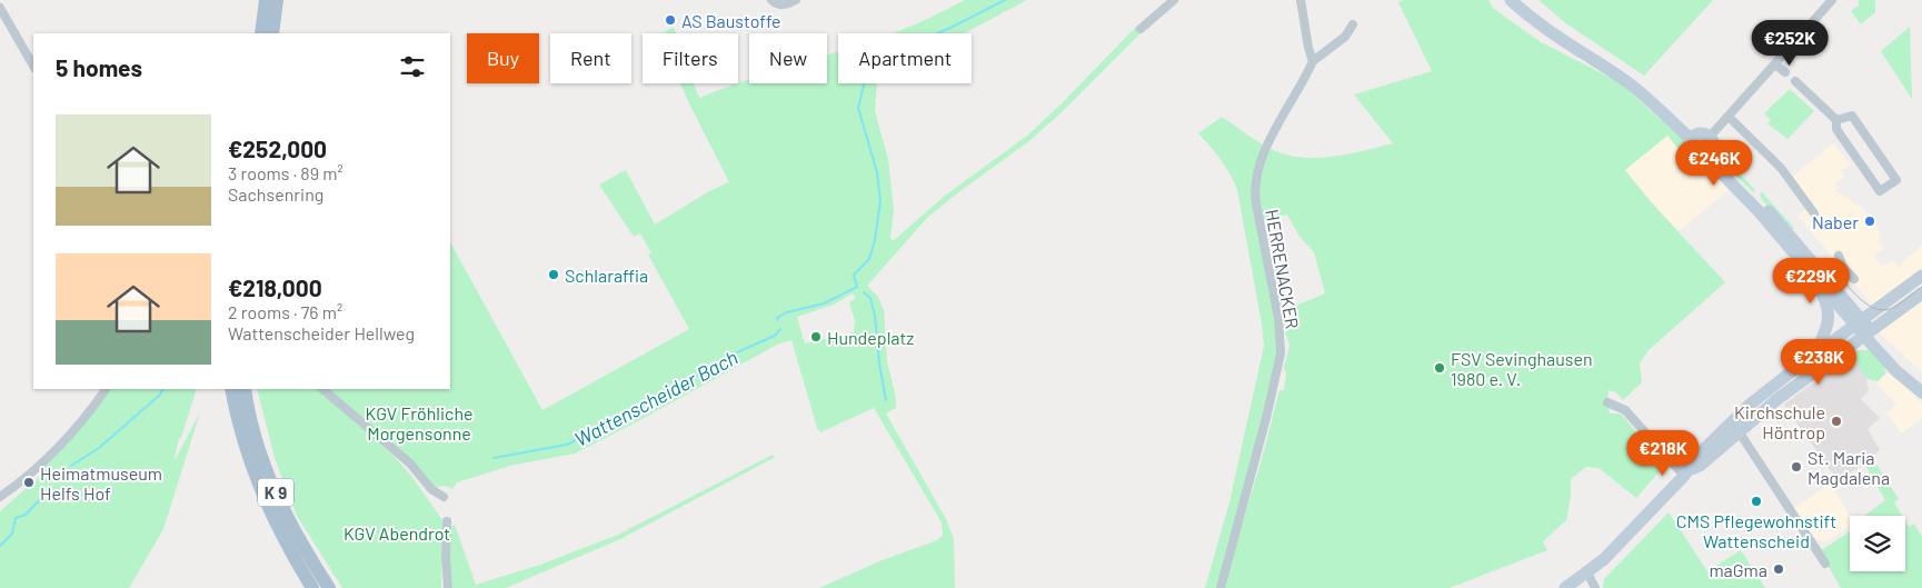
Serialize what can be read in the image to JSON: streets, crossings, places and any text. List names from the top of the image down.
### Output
{
  "streets": {
    "main road": ["K 9"],
    "street": ["HERRENACKER"]
  },
  "water": ["Wattenscheider Bach"],
  "parks": ["KGV Fröhliche Morgensonne", "KGV Abendrot"],
  "places": [
    "AS Baustoffe",
    "Naber",
    "Schlaraffia",
    "Hundeplatz",
    "FSV Sevinghausen 1980 e. V.",
    "Kirchschule Höntrop",
    "St. Maria Magdalena",
    "Heimatmuseum Helfs Hof",
    "CMS Pflegewohnstift Wattenscheid",
    "maGma"
  ],
  "page": {
    "price": [
      "€252K",
      "€246K",
      "€229K",
      "€238K",
      "€218K"
    ],
    "chip": [
      "Buy",
      "Rent",
      "Filters",
      "New",
      "Apartment"
    ],
    "heading": "5 homes",
    "list": [
      {
        "name": "€252,000",
        "note": "3 rooms · 89 m² · Sachsenring"
      },
      {
        "name": "€218,000",
        "note": "2 rooms · 76 m² · Wattenscheider Hellweg"
      }
    ]
  }
}
